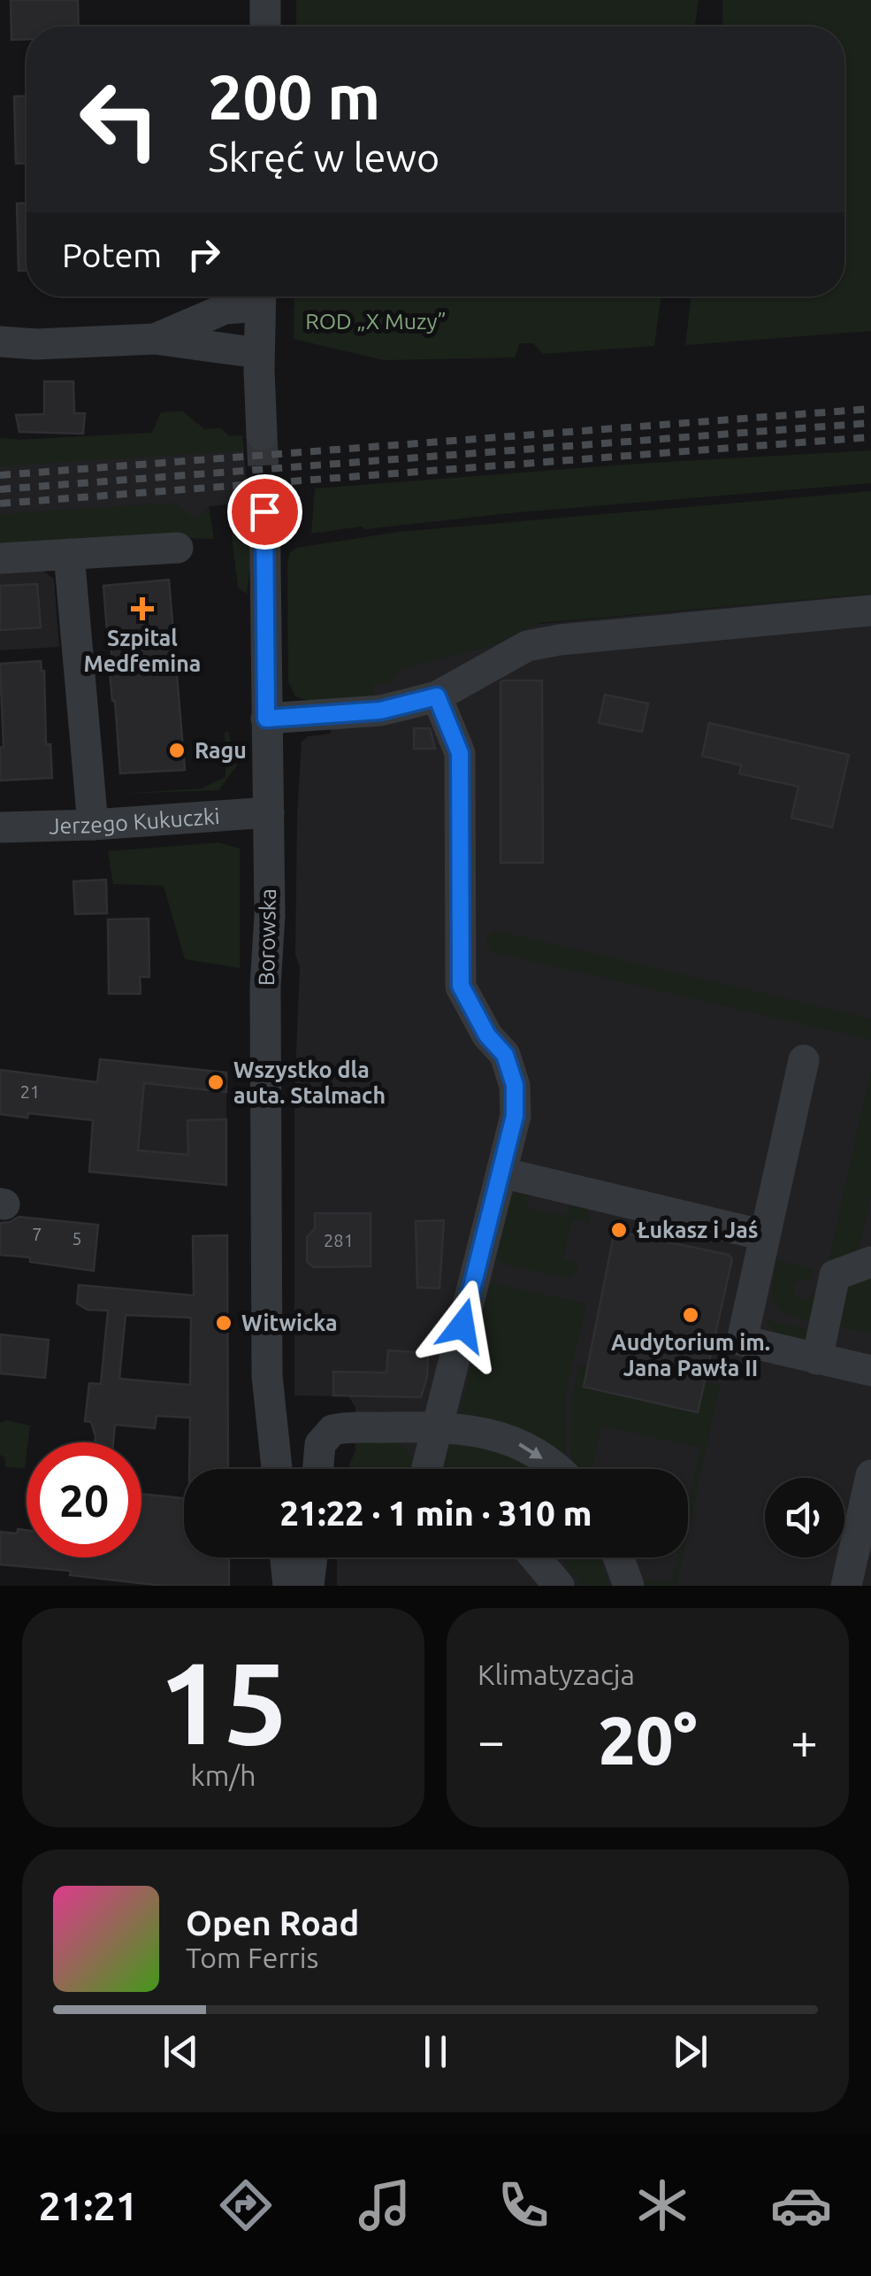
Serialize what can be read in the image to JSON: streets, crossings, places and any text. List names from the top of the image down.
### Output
{
  "streets": {
    "street": ["Jerzego Kukuczki", "Borowska"]
  },
  "crossings": [
    ["Jerzego Kukuczki", "Borowska"]
  ],
  "parks": ["ROD „X Muzy”"],
  "places": {
    "health": ["Szpital Medfemina"],
    "other": [
      "Ragu",
      "Wszystko dla auta. Stalmach",
      "Łukasz i Jaś",
      "Audytorium im. Jana Pawła II",
      "Witwicka"
    ]
  },
  "house_numbers": [
    "21",
    "7",
    "5",
    "281"
  ],
  "page": {
    "turn": ["200 m", "Skręć w lewo"],
    "then": "Potem",
    "limit": "20",
    "trip": "21:22 · 1 min · 310 m",
    "tile": [
      ["15", "km/h"],
      "Klimatyzacja"
    ],
    "heat": ["−", "20°", "+"],
    "song": ["Open Road", "Tom Ferris"],
    "tabs": "21:21"
  }
}
